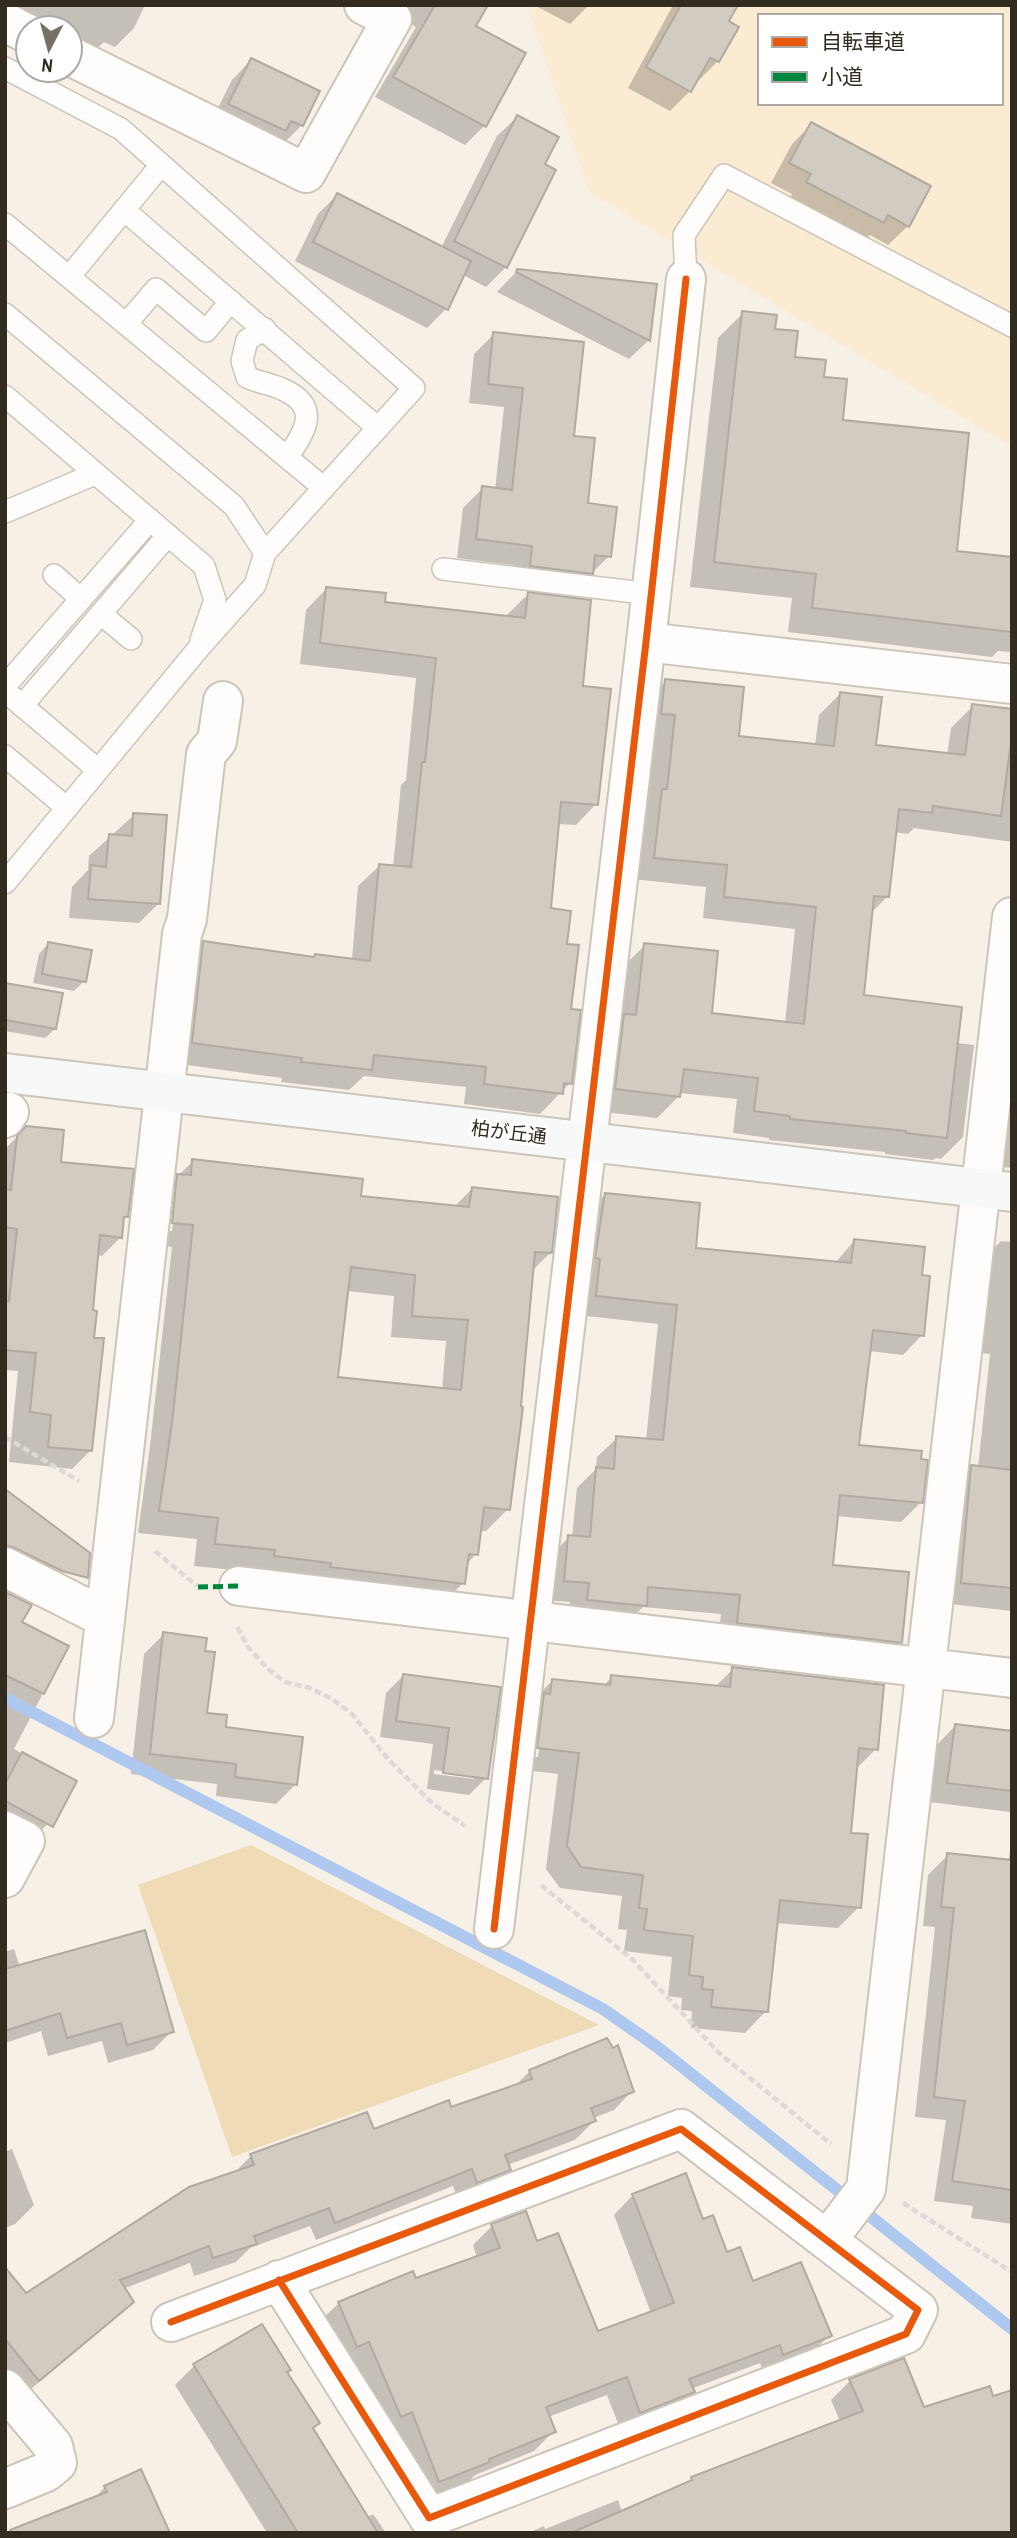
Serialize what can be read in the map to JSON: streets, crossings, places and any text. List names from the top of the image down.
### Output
{
  "streets": {
    "street": ["柏が丘通"]
  },
  "legend": ["自転車道", "小道"],
  "north": "bottom"
}
